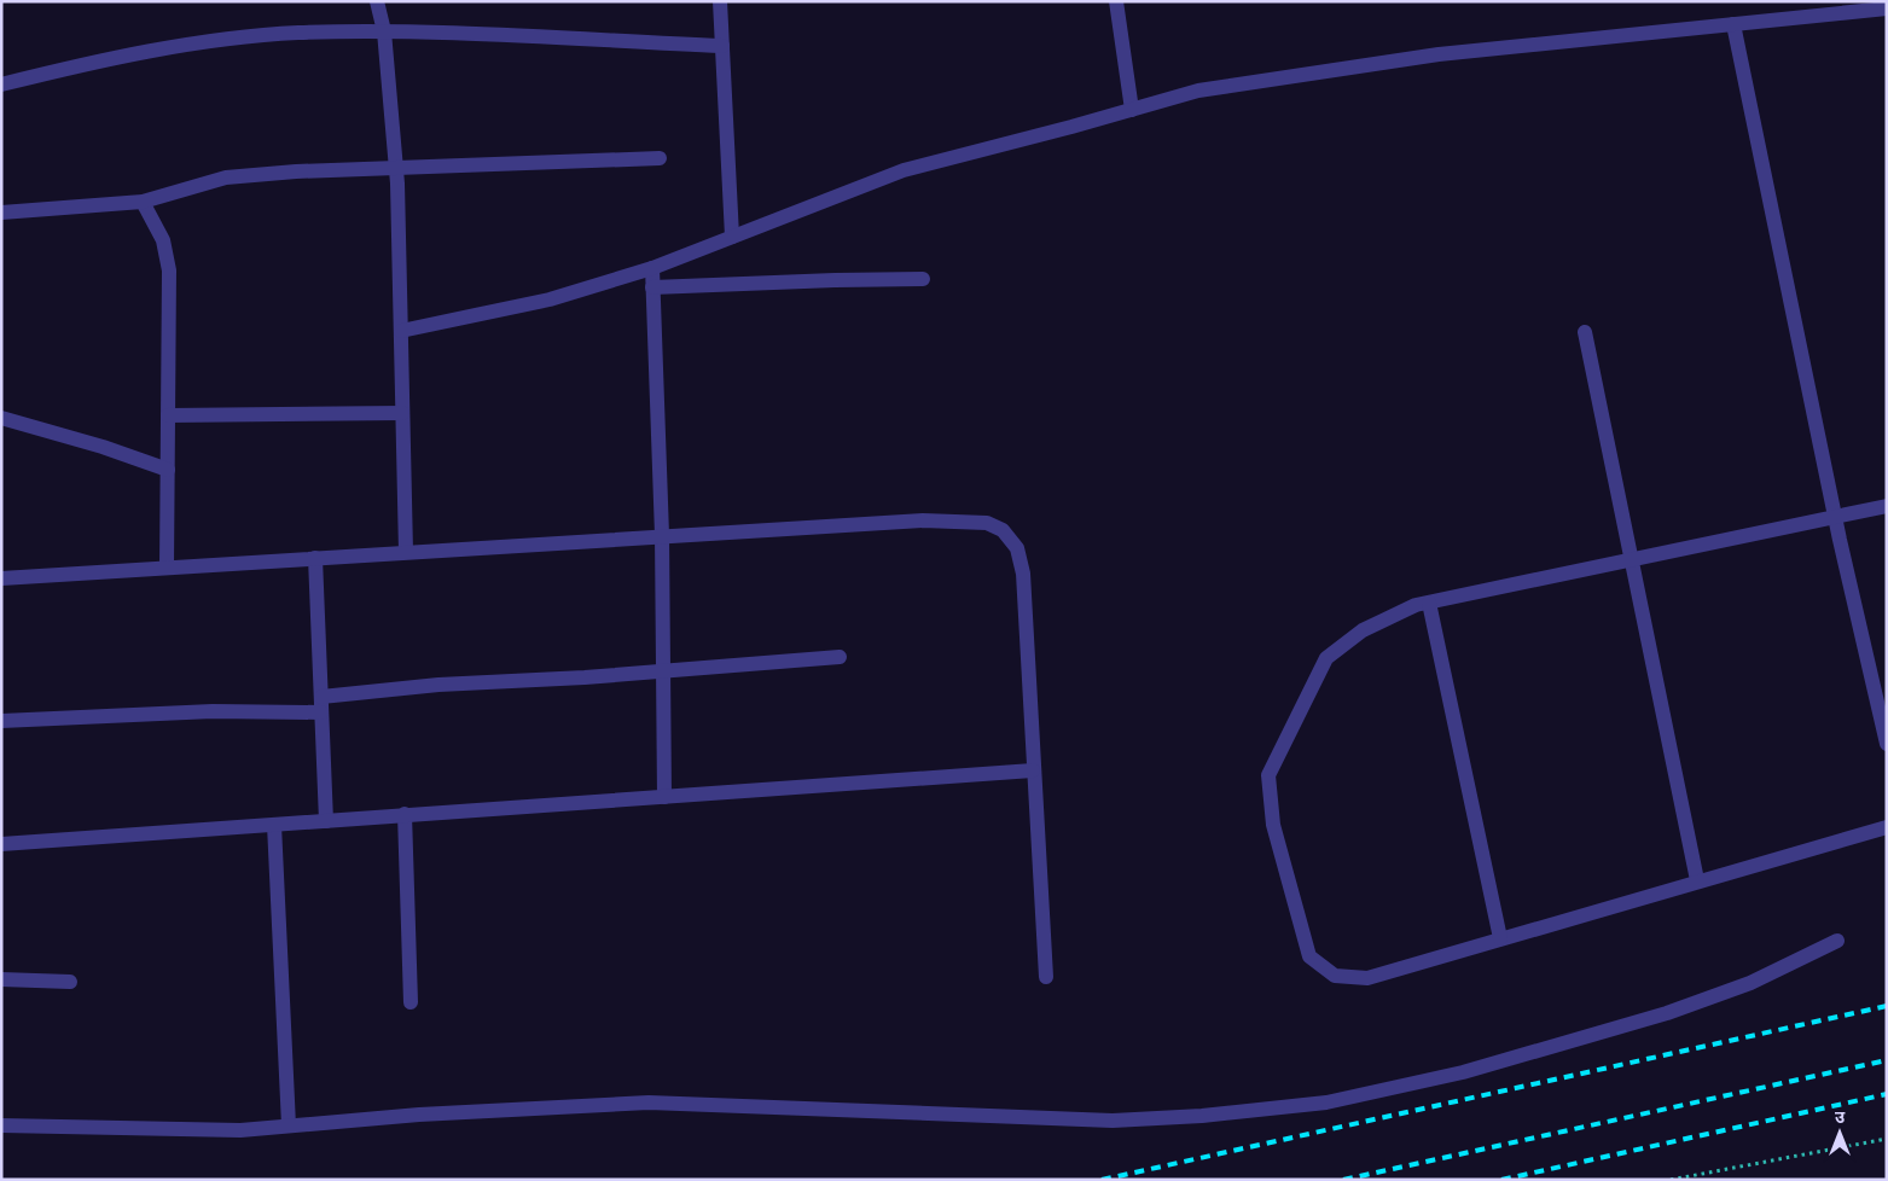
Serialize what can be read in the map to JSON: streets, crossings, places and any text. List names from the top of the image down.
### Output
{
  "north": "top"
}
